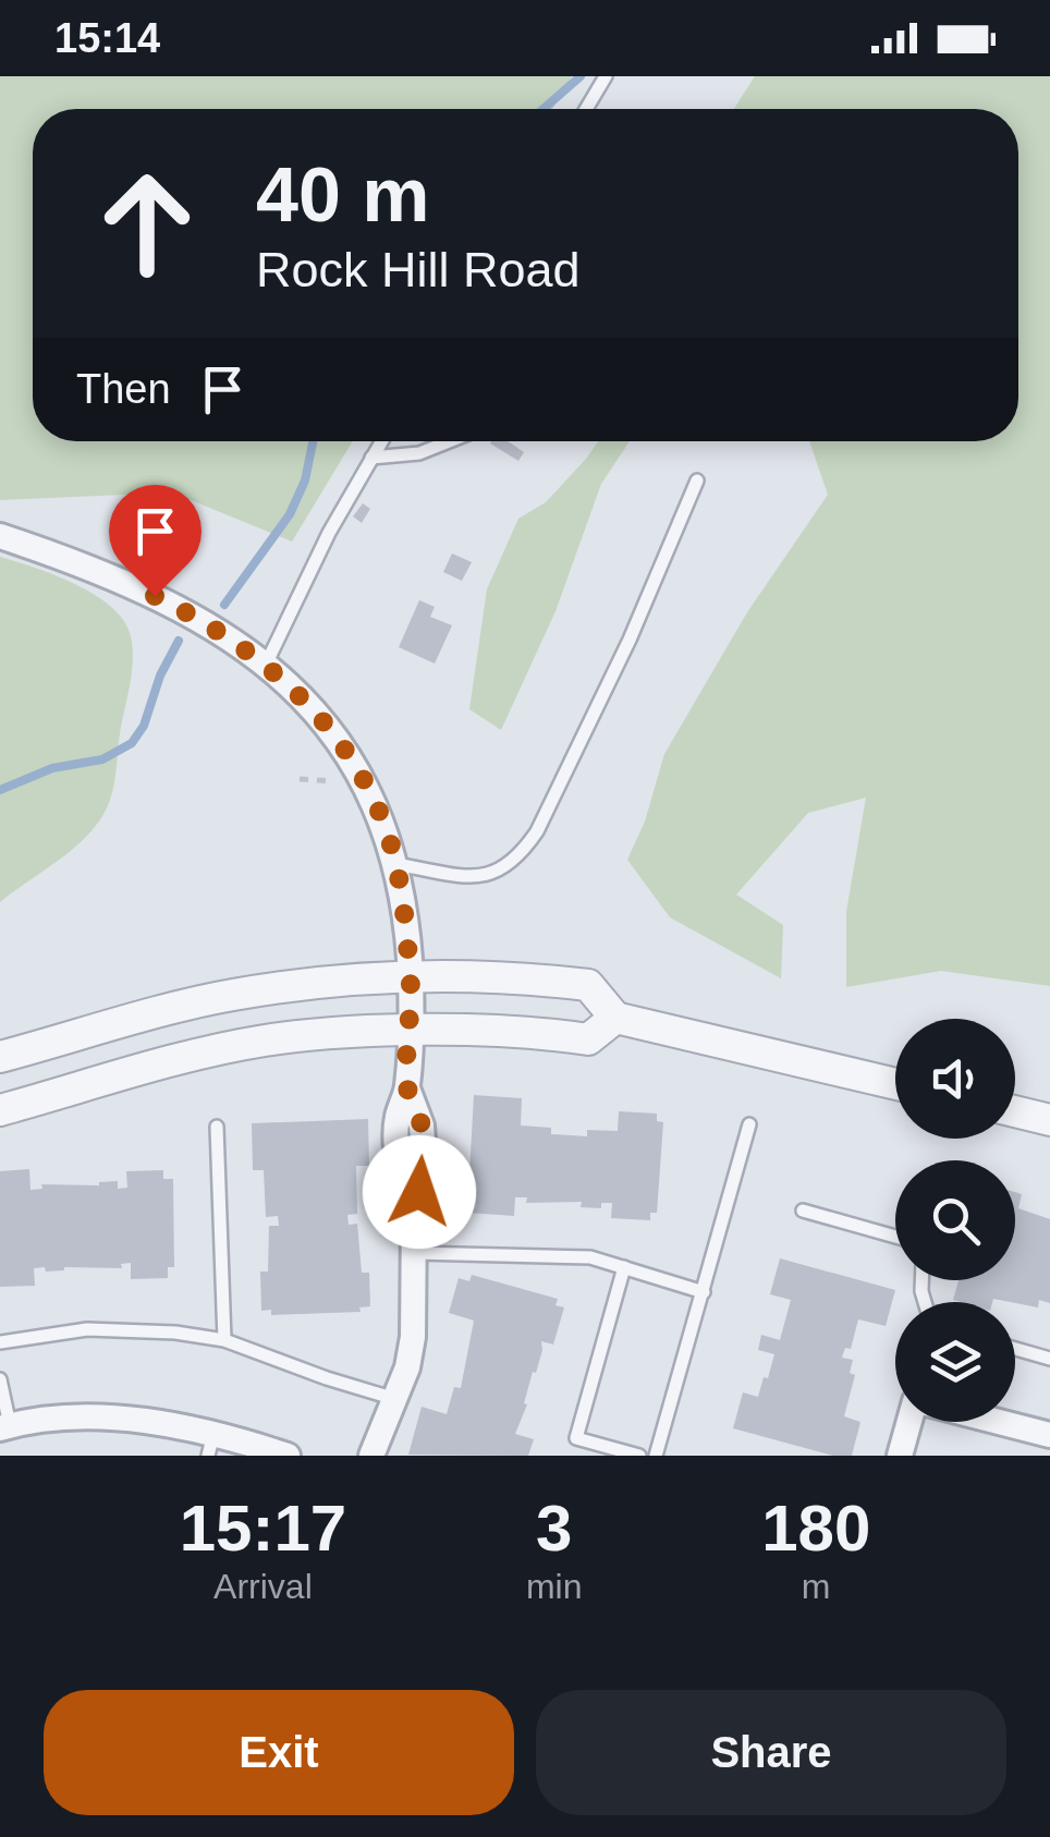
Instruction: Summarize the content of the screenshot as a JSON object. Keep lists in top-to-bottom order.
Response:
{
  "page": {
    "status": "15:14",
    "turn": ["40 m", "Rock Hill Road"],
    "then": "Then",
    "eta": [
      "15:17",
      "Arrival",
      "3",
      "min",
      "180",
      "m"
    ],
    "buttons": ["Exit", "Share"]
  }
}
